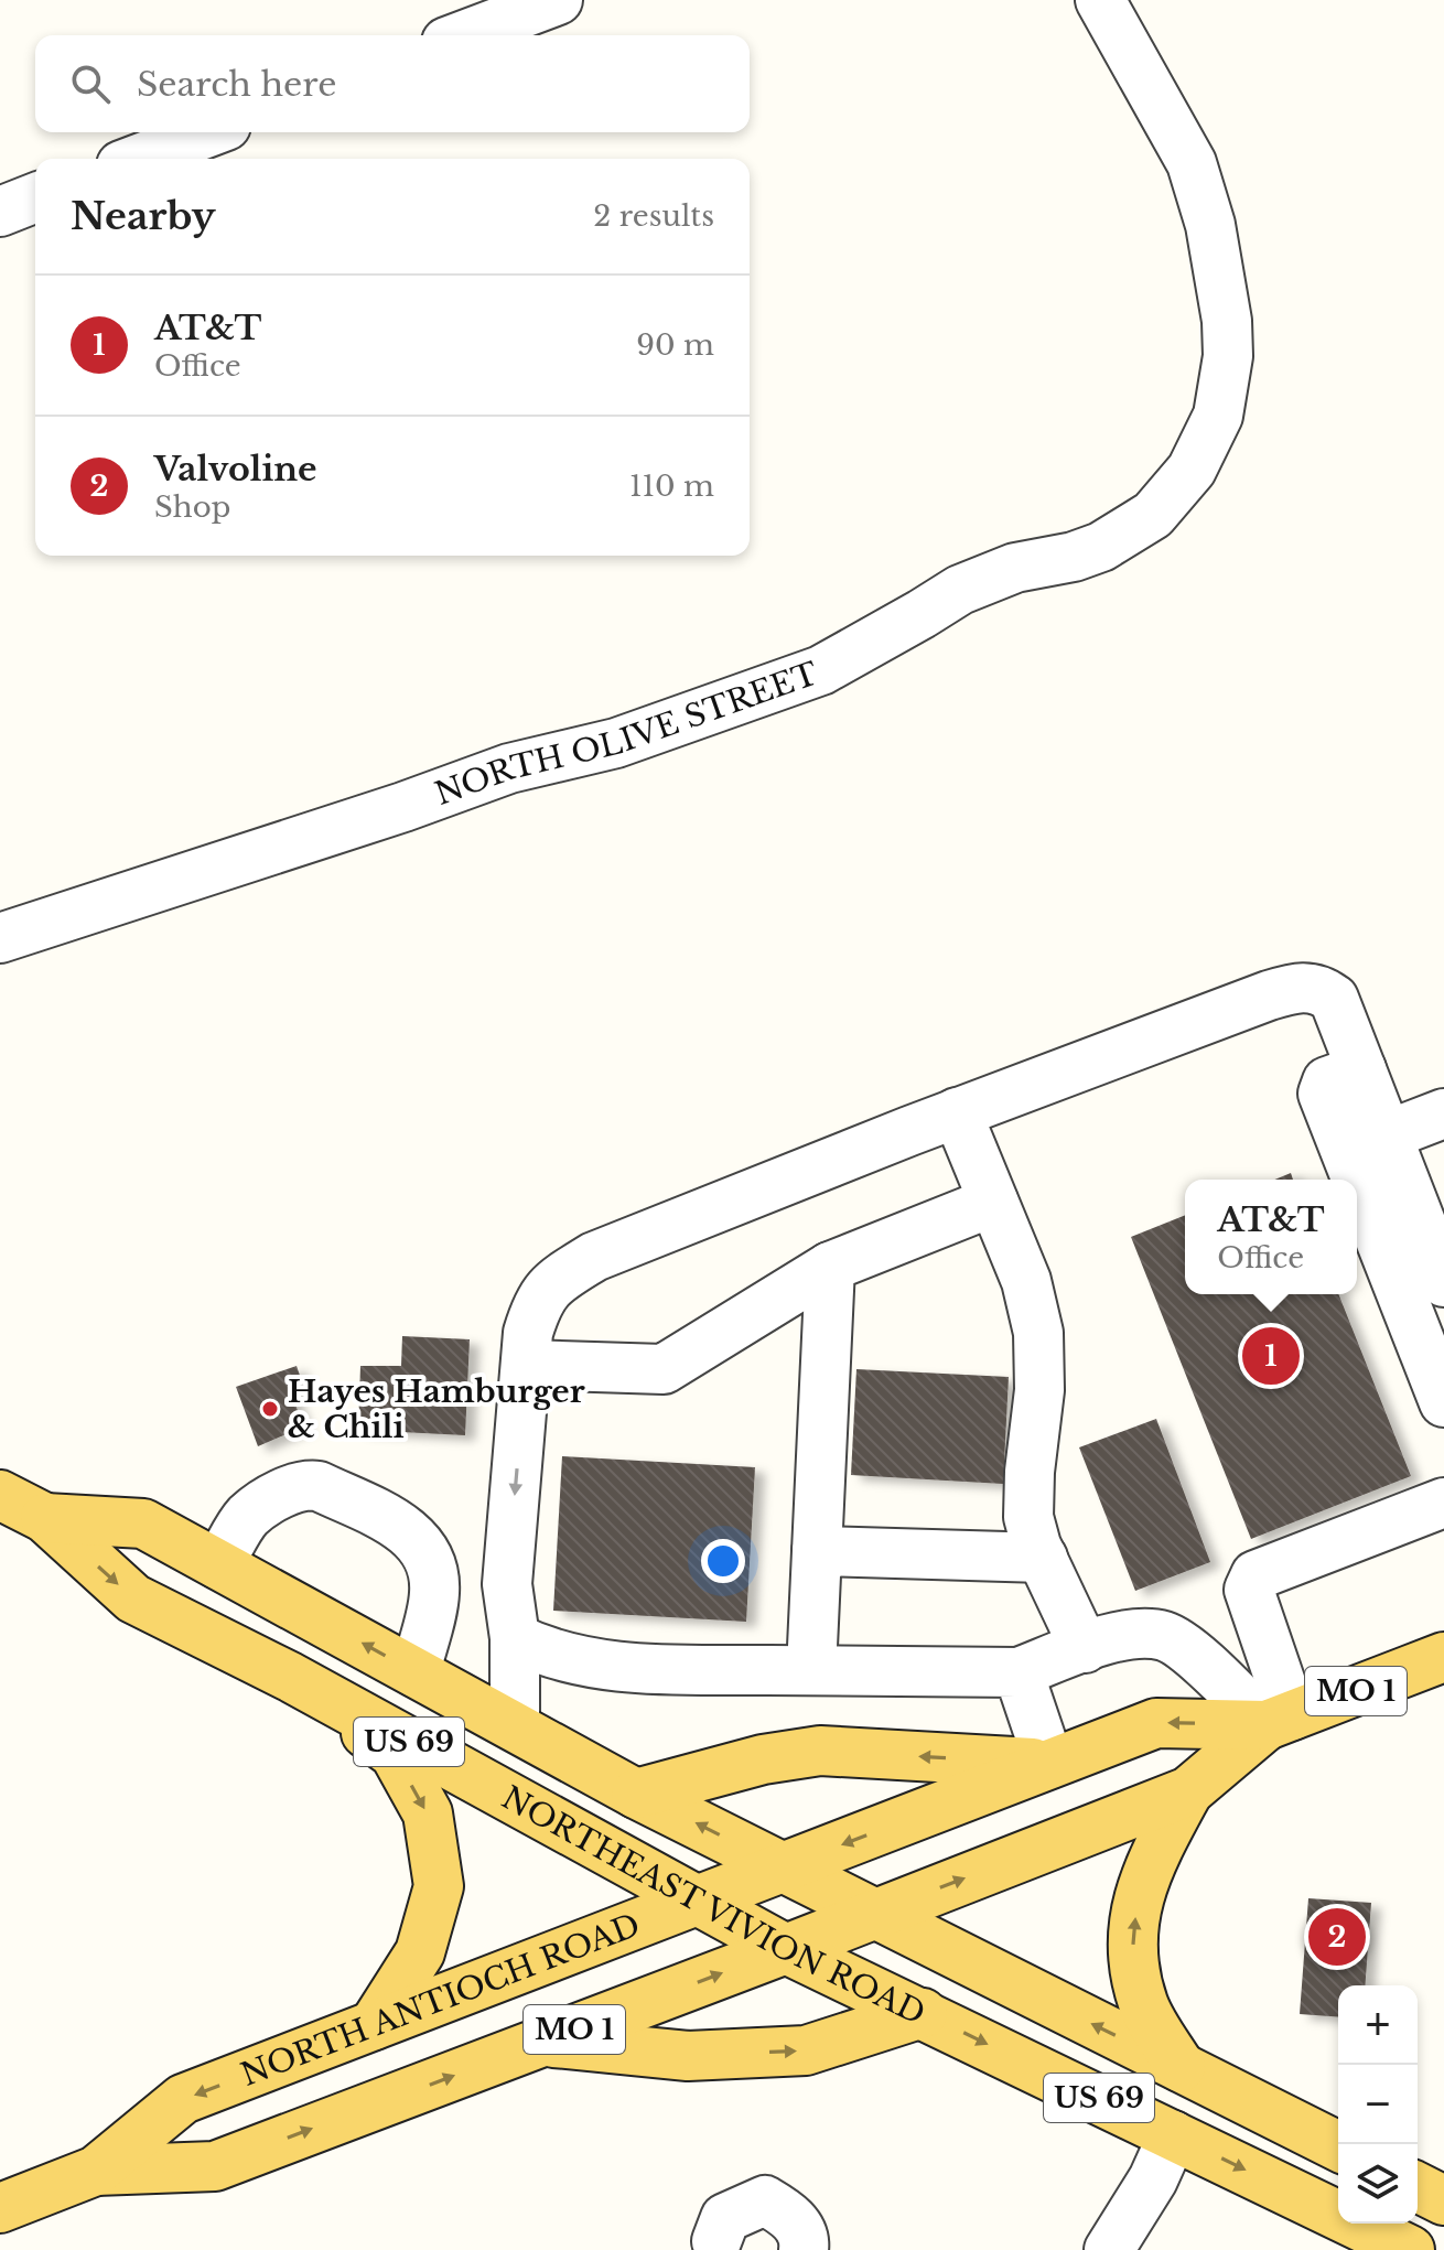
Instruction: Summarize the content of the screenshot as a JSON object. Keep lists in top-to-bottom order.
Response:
{
  "streets": {
    "main road": [
      "MO 1",
      "US 69",
      "NORTHEAST VIVION ROAD",
      "NORTH ANTIOCH ROAD"
    ],
    "street": ["NORTH OLIVE STREET"]
  },
  "crossings": [
    ["MO 1", "NORTHEAST VIVION ROAD"],
    ["MO 1", "NORTH ANTIOCH ROAD"],
    ["NORTHEAST VIVION ROAD", "NORTH ANTIOCH ROAD"]
  ],
  "places": ["Hayes Hamburger & Chili"],
  "page": {
    "search": "Search here",
    "heading": ["Nearby", "2 results"],
    "list": [
      {
        "mark": "1",
        "name": "AT&T",
        "note": "Office",
        "value": "90 m"
      },
      {
        "mark": "2",
        "name": "Valvoline",
        "note": "Shop",
        "value": "110 m"
      }
    ],
    "popup": ["AT&T", "Office"],
    "pins": ["1", "2"],
    "map_buttons": ["+", "−"]
  }
}
